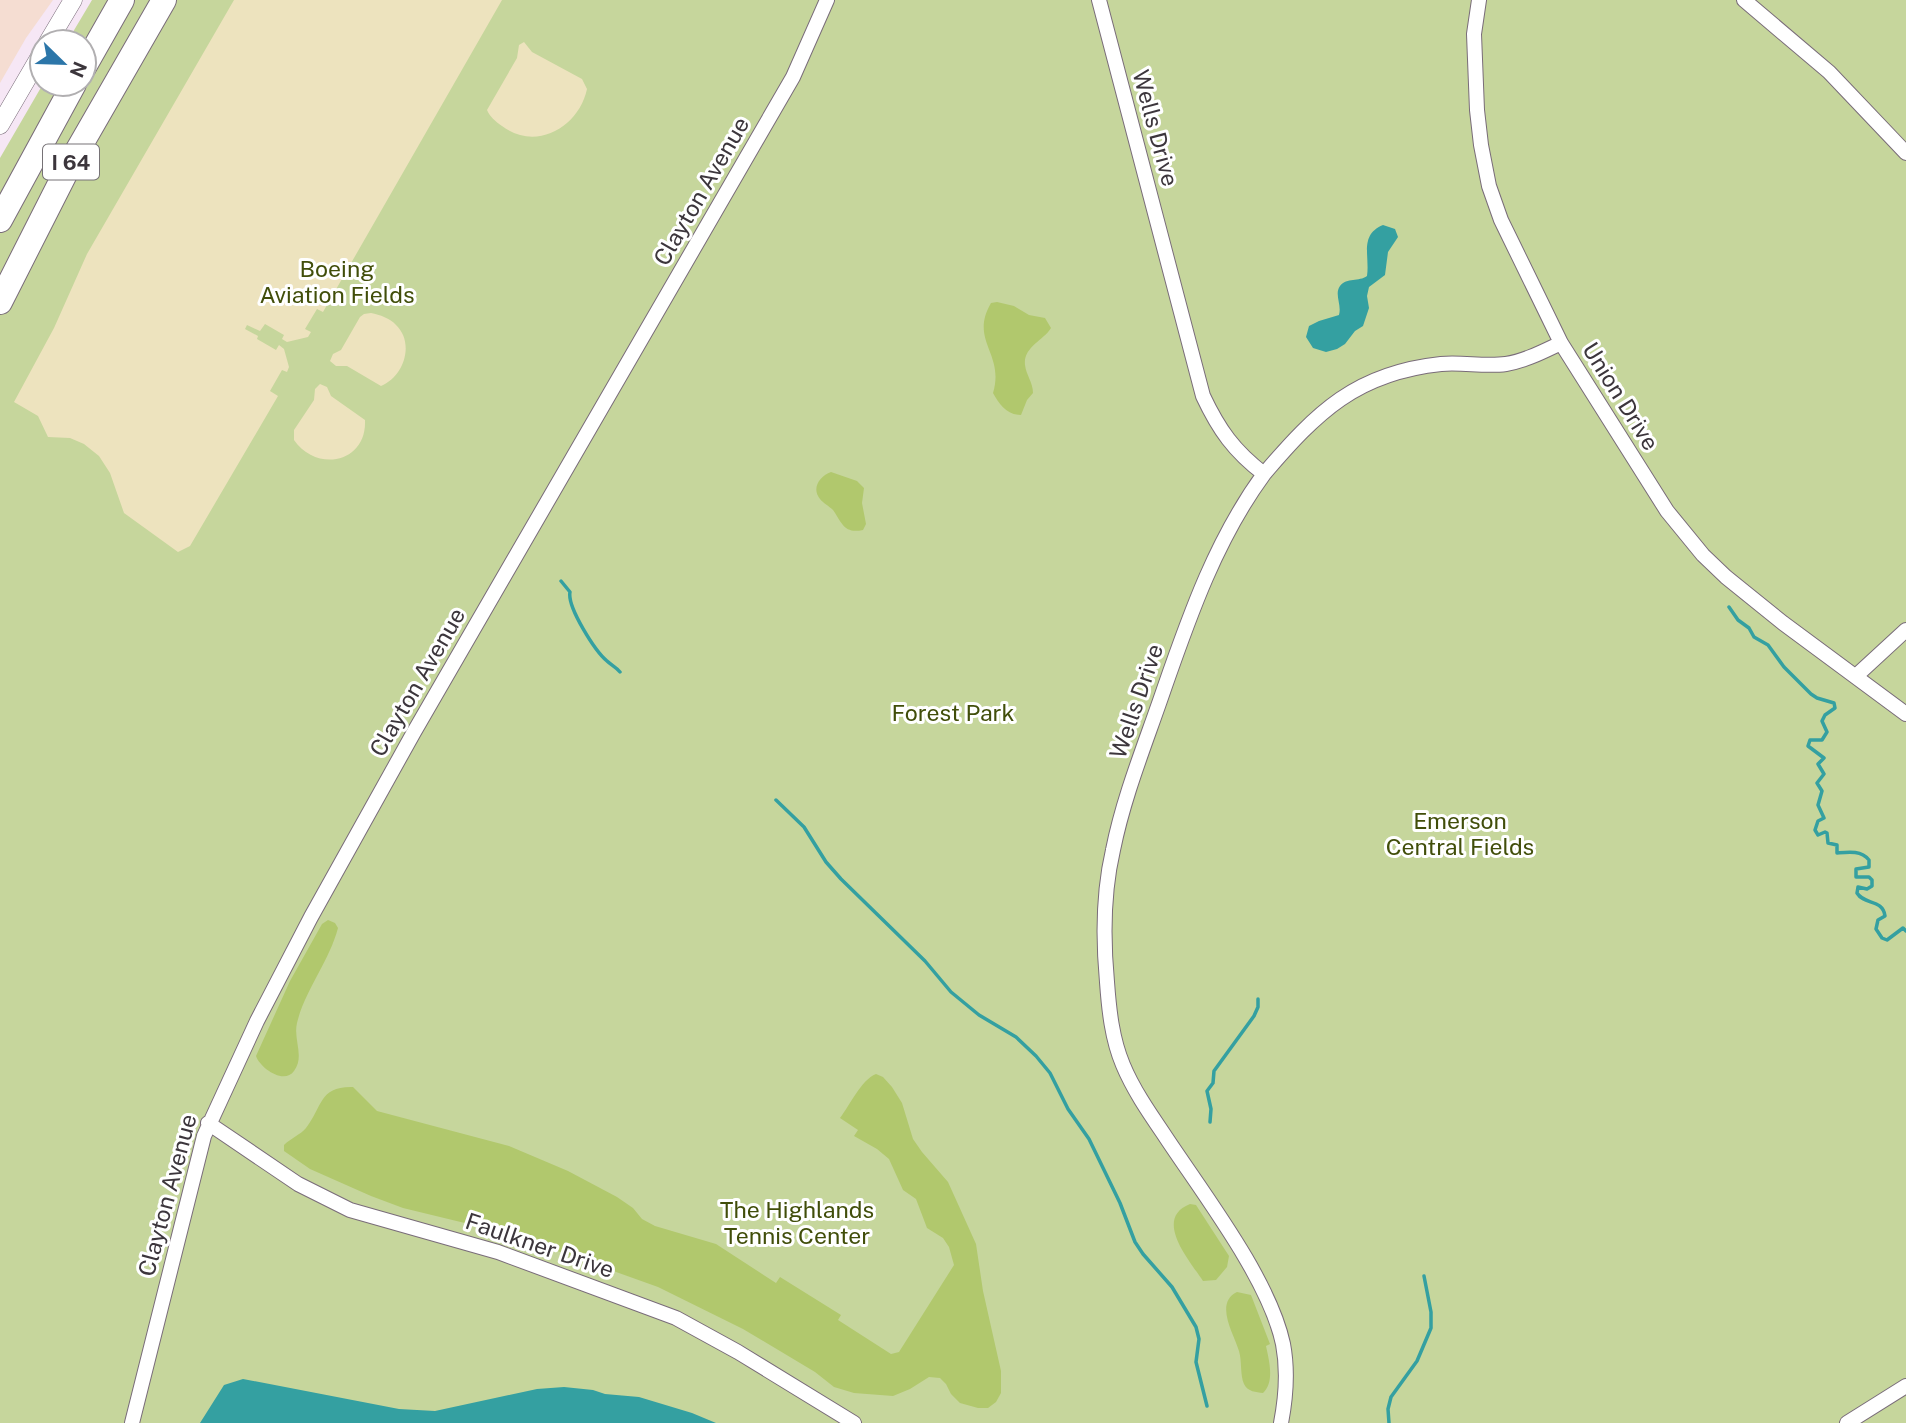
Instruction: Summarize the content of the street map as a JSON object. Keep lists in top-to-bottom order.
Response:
{
  "streets": {
    "highway": ["I 64"],
    "street": [
      "Wells Drive",
      "Clayton Avenue",
      "Union Drive",
      "Faulkner Drive"
    ]
  },
  "crossings": [
    ["Clayton Avenue", "Faulkner Drive"]
  ],
  "parks": [
    "Boeing Aviation Fields",
    "Forest Park",
    "Emerson Central Fields",
    "The Highlands Tennis Center"
  ],
  "north": "bottom right"
}
